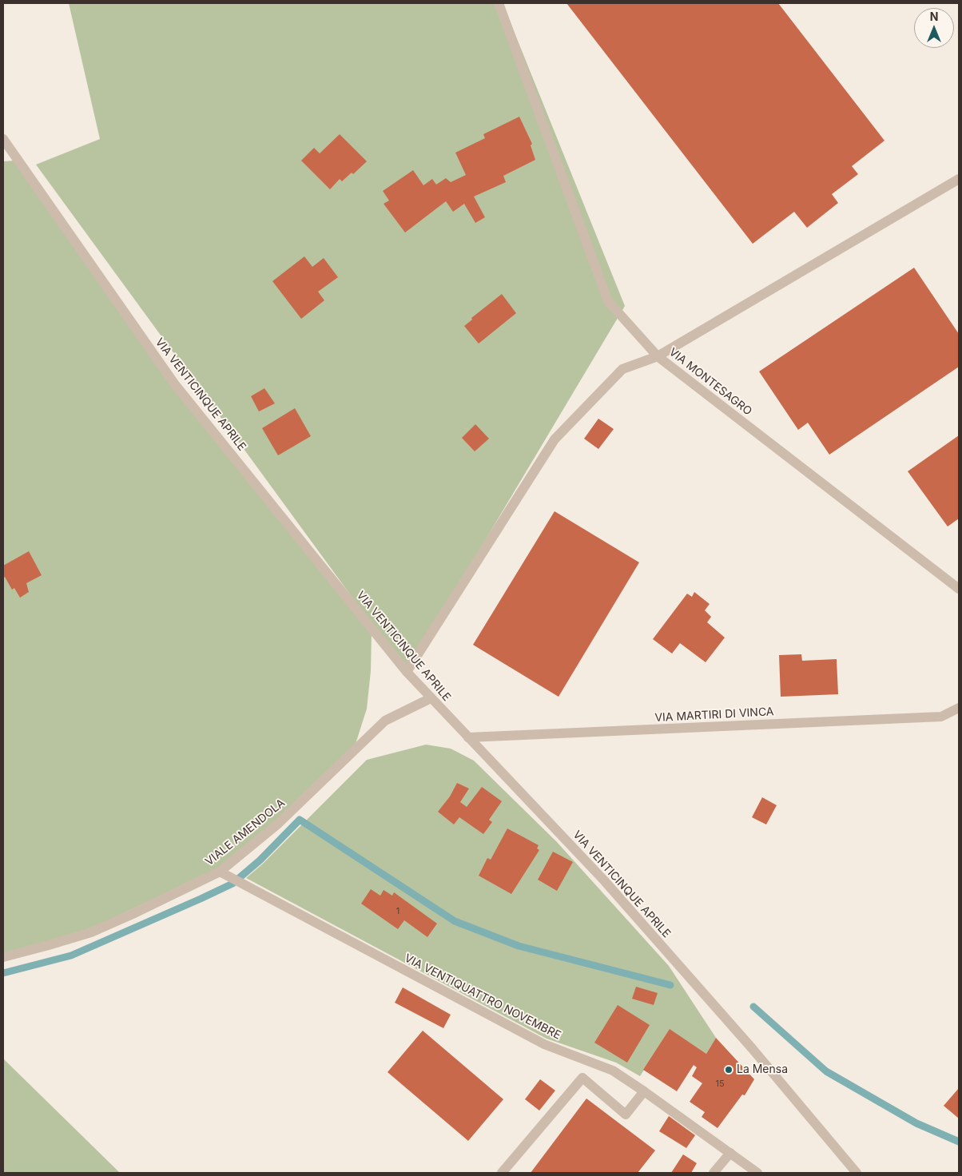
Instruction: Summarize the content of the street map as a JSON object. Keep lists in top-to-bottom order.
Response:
{
  "streets": {
    "street": [
      "VIA MONTESAGRO",
      "VIA VENTICINQUE APRILE",
      "VIA MARTIRI DI VINCA",
      "VIALE AMENDOLA",
      "VIA VENTIQUATTRO NOVEMBRE"
    ]
  },
  "crossings": [
    ["VIA MONTESAGRO", "VIA VENTICINQUE APRILE"],
    ["VIA VENTICINQUE APRILE", "VIA MARTIRI DI VINCA"],
    ["VIA VENTICINQUE APRILE", "VIALE AMENDOLA"],
    ["VIALE AMENDOLA", "VIA VENTIQUATTRO NOVEMBRE"]
  ],
  "places": ["La Mensa"],
  "house_numbers": ["1", "15"],
  "north": "top"
}
